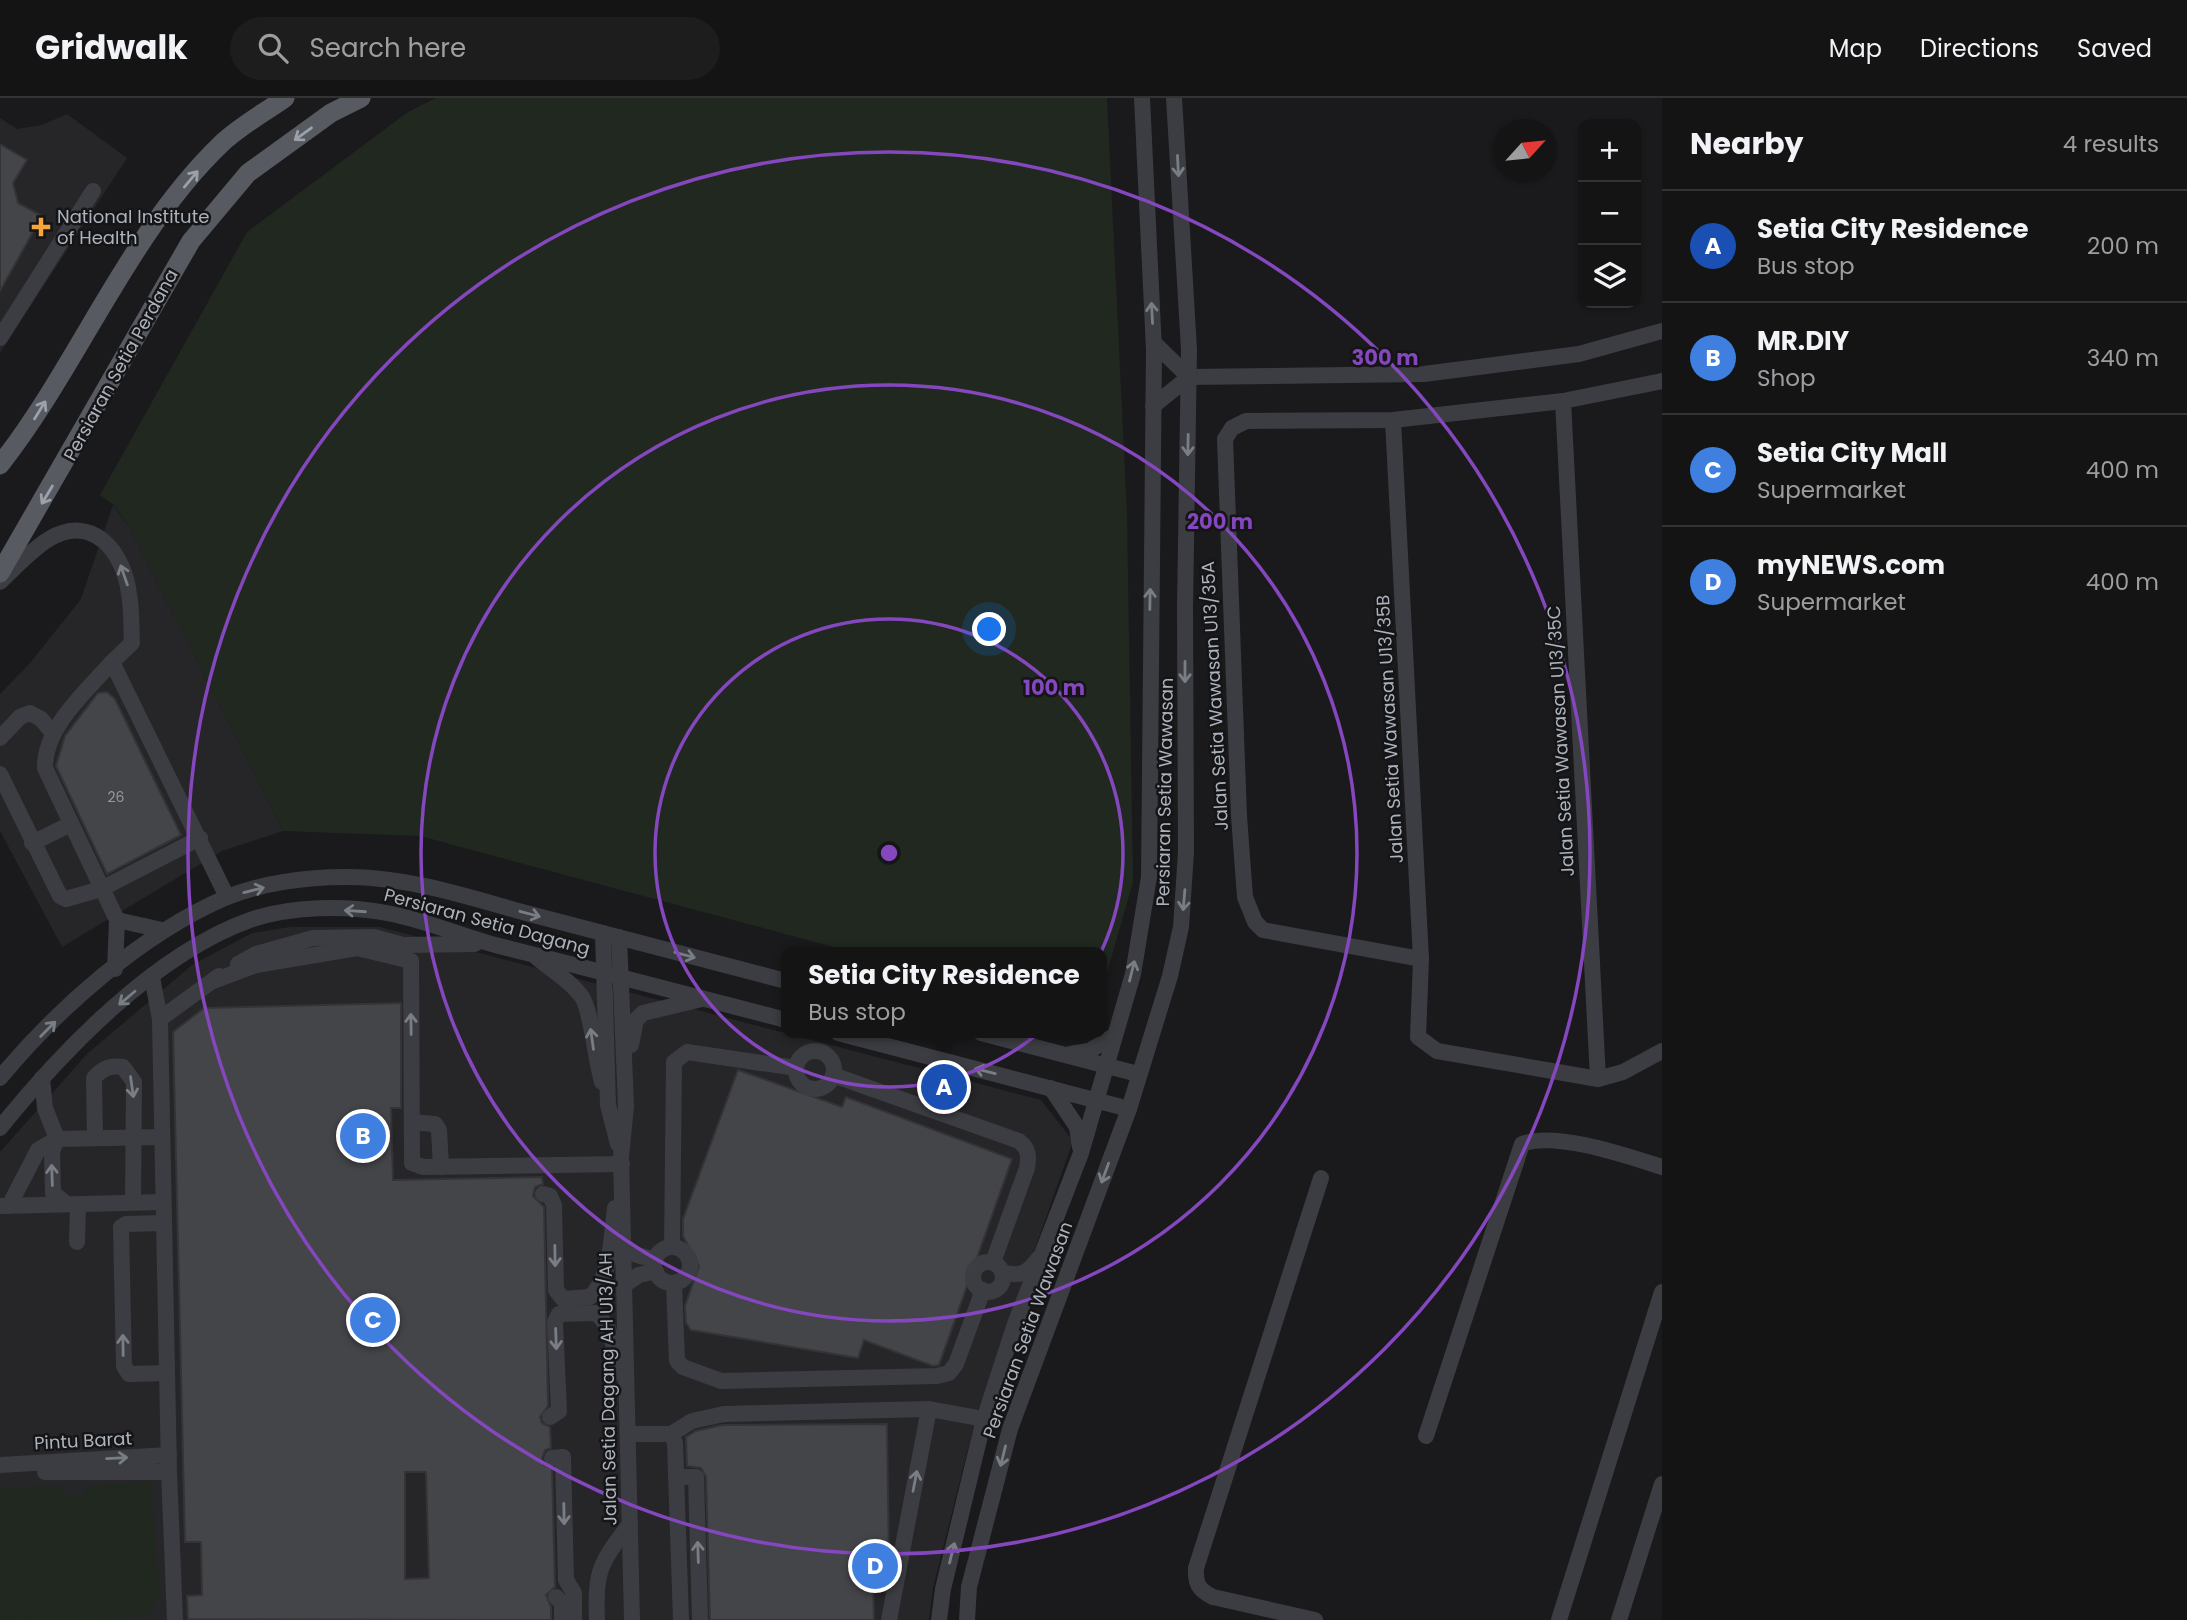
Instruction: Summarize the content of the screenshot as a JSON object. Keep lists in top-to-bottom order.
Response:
{
  "streets": {
    "main road": ["Persiaran Setia Perdana"],
    "street": [
      "Jalan Setia Wawasan U13/35A",
      "Jalan Setia Wawasan U13/35B",
      "Jalan Setia Wawasan U13/35C",
      "Persiaran Setia Wawasan",
      "Persiaran Setia Dagang",
      "Jalan Setia Dagang AH U13/AH",
      "Pintu Barat"
    ]
  },
  "crossings": [
    ["Jalan Setia Wawasan U13/35A", "Jalan Setia Wawasan U13/35B"],
    ["Jalan Setia Wawasan U13/35B", "Jalan Setia Wawasan U13/35C"],
    ["Persiaran Setia Dagang", "Jalan Setia Dagang AH U13/AH"]
  ],
  "places": {
    "health": ["National Institute of Health"]
  },
  "house_numbers": ["26"],
  "north": "top right",
  "page": {
    "header": "Gridwalk",
    "search": "Search here",
    "nav": ["Map", "Directions", "Saved"],
    "heading": ["Nearby", "4 results"],
    "map_buttons": ["+", "−"],
    "list": [
      {
        "mark": "A",
        "name": "Setia City Residence",
        "note": "Bus stop",
        "value": "200 m"
      },
      {
        "mark": "B",
        "name": "MR.DIY",
        "note": "Shop",
        "value": "340 m"
      },
      {
        "mark": "C",
        "name": "Setia City Mall",
        "note": "Supermarket",
        "value": "400 m"
      },
      {
        "mark": "D",
        "name": "myNEWS.com",
        "note": "Supermarket",
        "value": "400 m"
      }
    ],
    "popup": ["Setia City Residence", "Bus stop"],
    "pins": [
      "A",
      "B",
      "C",
      "D"
    ]
  },
  "rings": ["300 m", "200 m", "100 m"]
}
